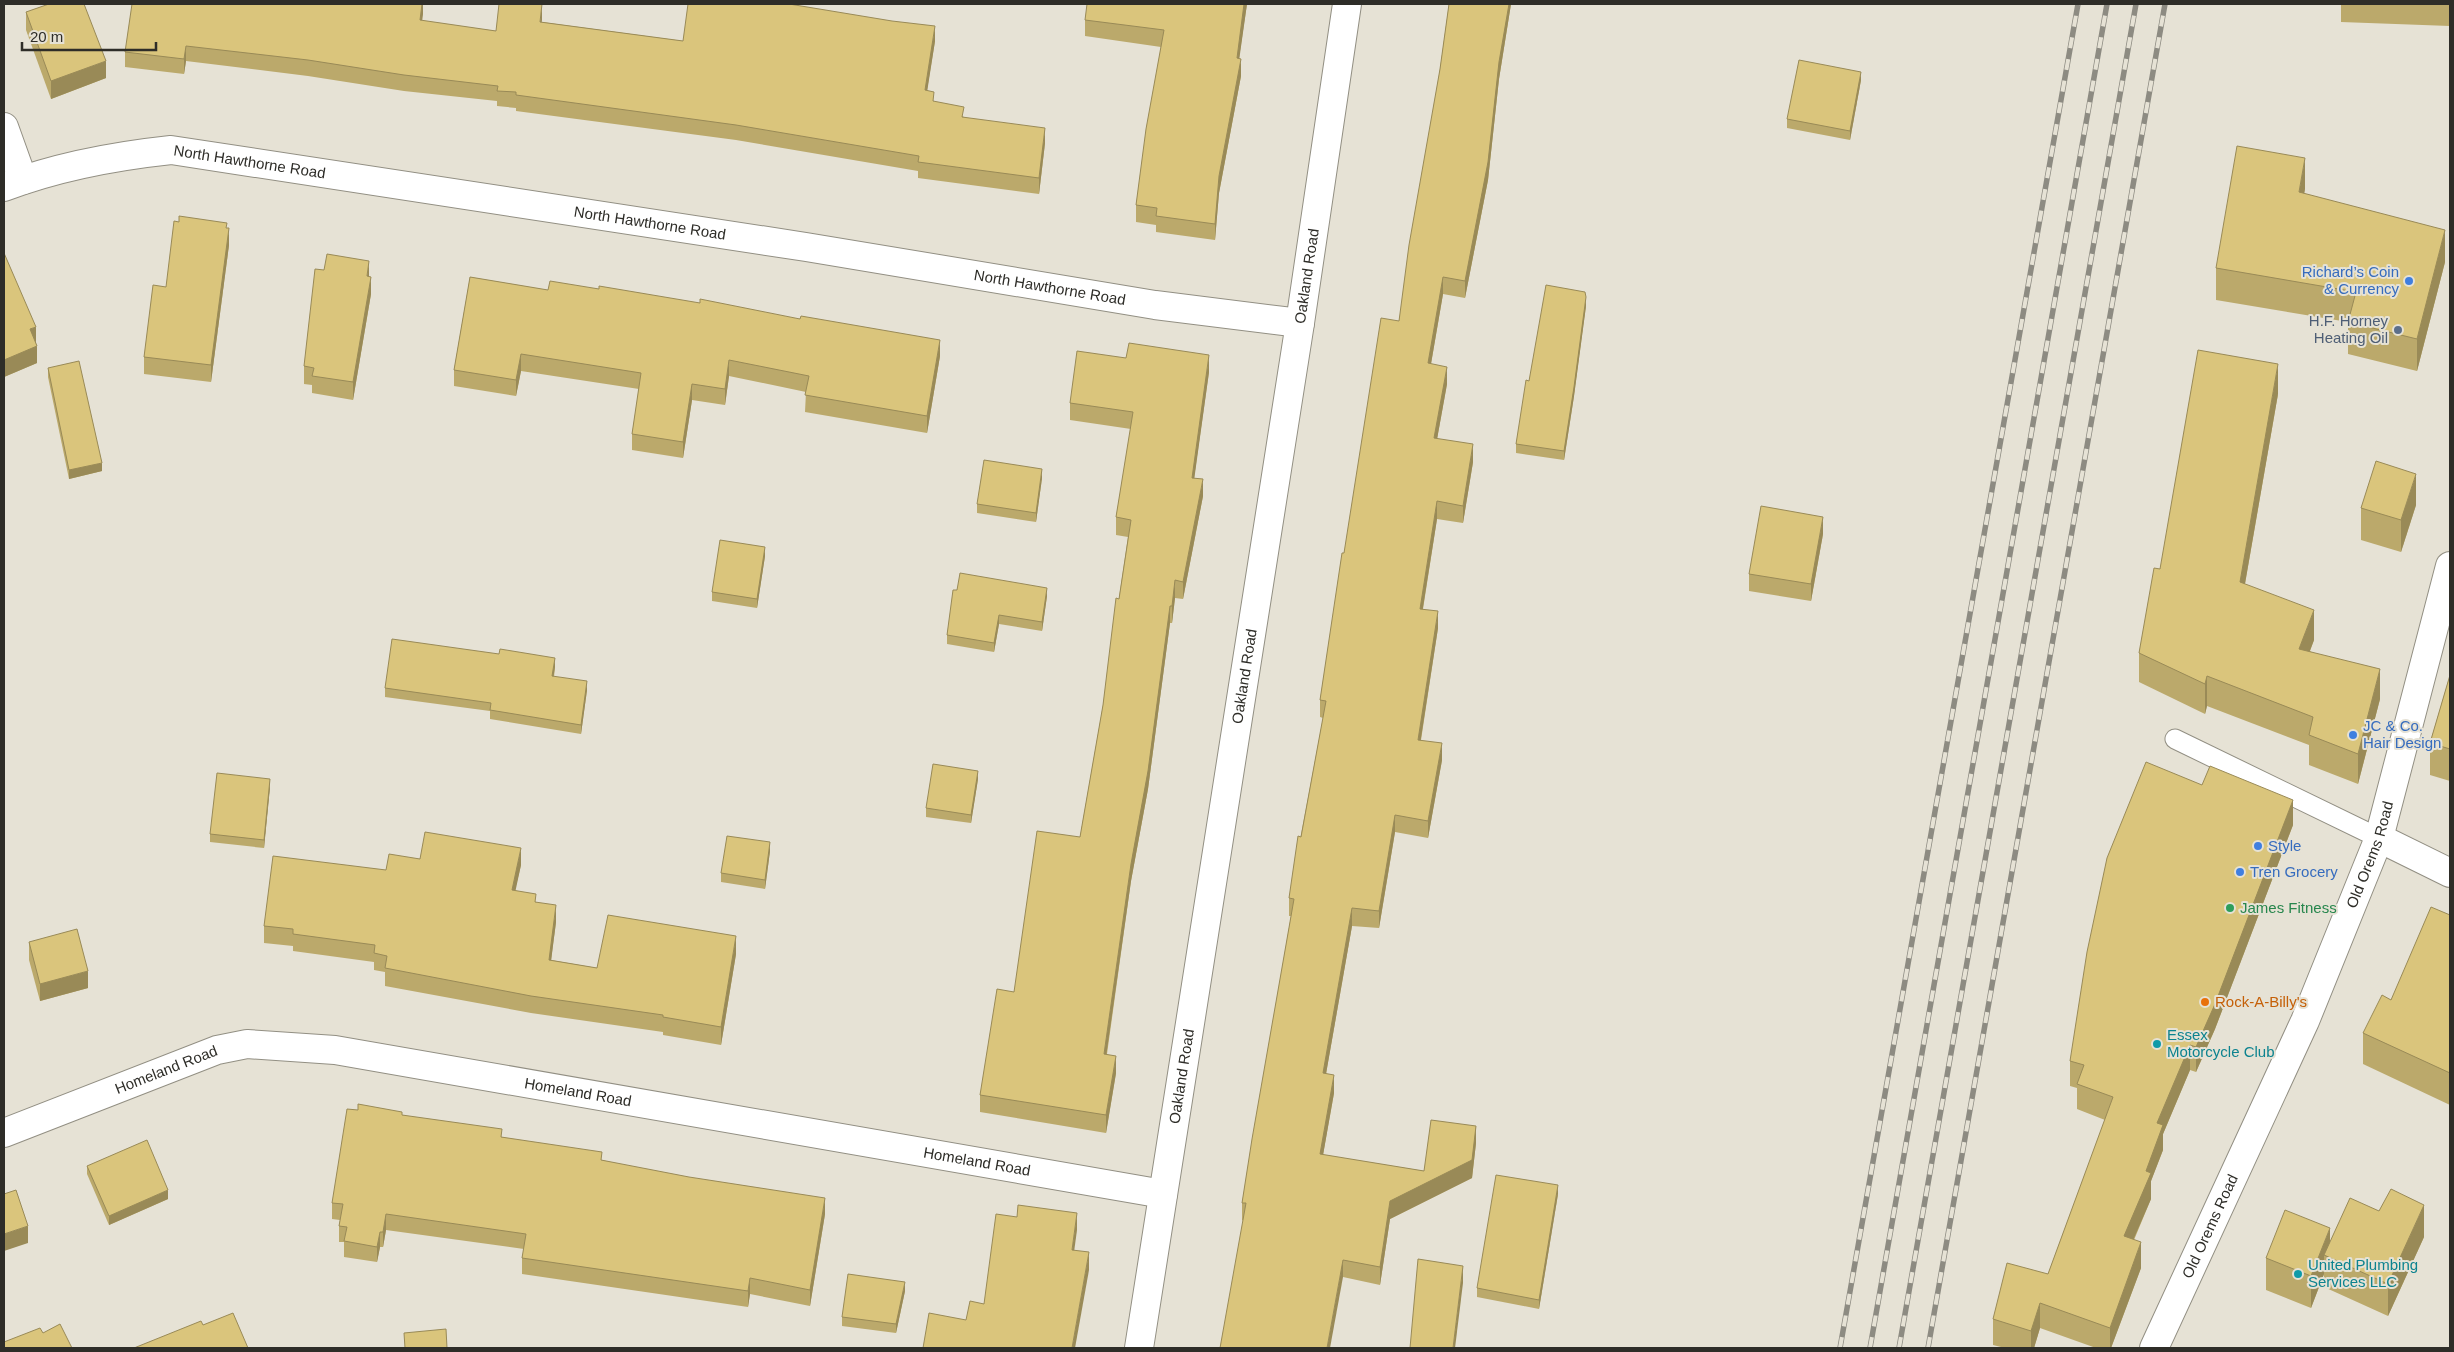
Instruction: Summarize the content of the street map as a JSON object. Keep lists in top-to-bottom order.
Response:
{
  "streets": {
    "street": [
      "North Hawthorne Road",
      "Oakland Road",
      "Old Orems Road",
      "Homeland Road"
    ]
  },
  "crossings": [
    ["North Hawthorne Road", "Oakland Road"],
    ["Oakland Road", "Homeland Road"]
  ],
  "places": [
    "Richard’s Coin & Currency",
    "H.F. Horney Heating Oil",
    "JC & Co. Hair Design",
    "Style",
    "Tren Grocery",
    "James Fitness",
    "Rock-A-Billy's",
    "Essex Motorcycle Club",
    "United Plumbing Services LLC"
  ],
  "scale_bar": "20 m"
}
